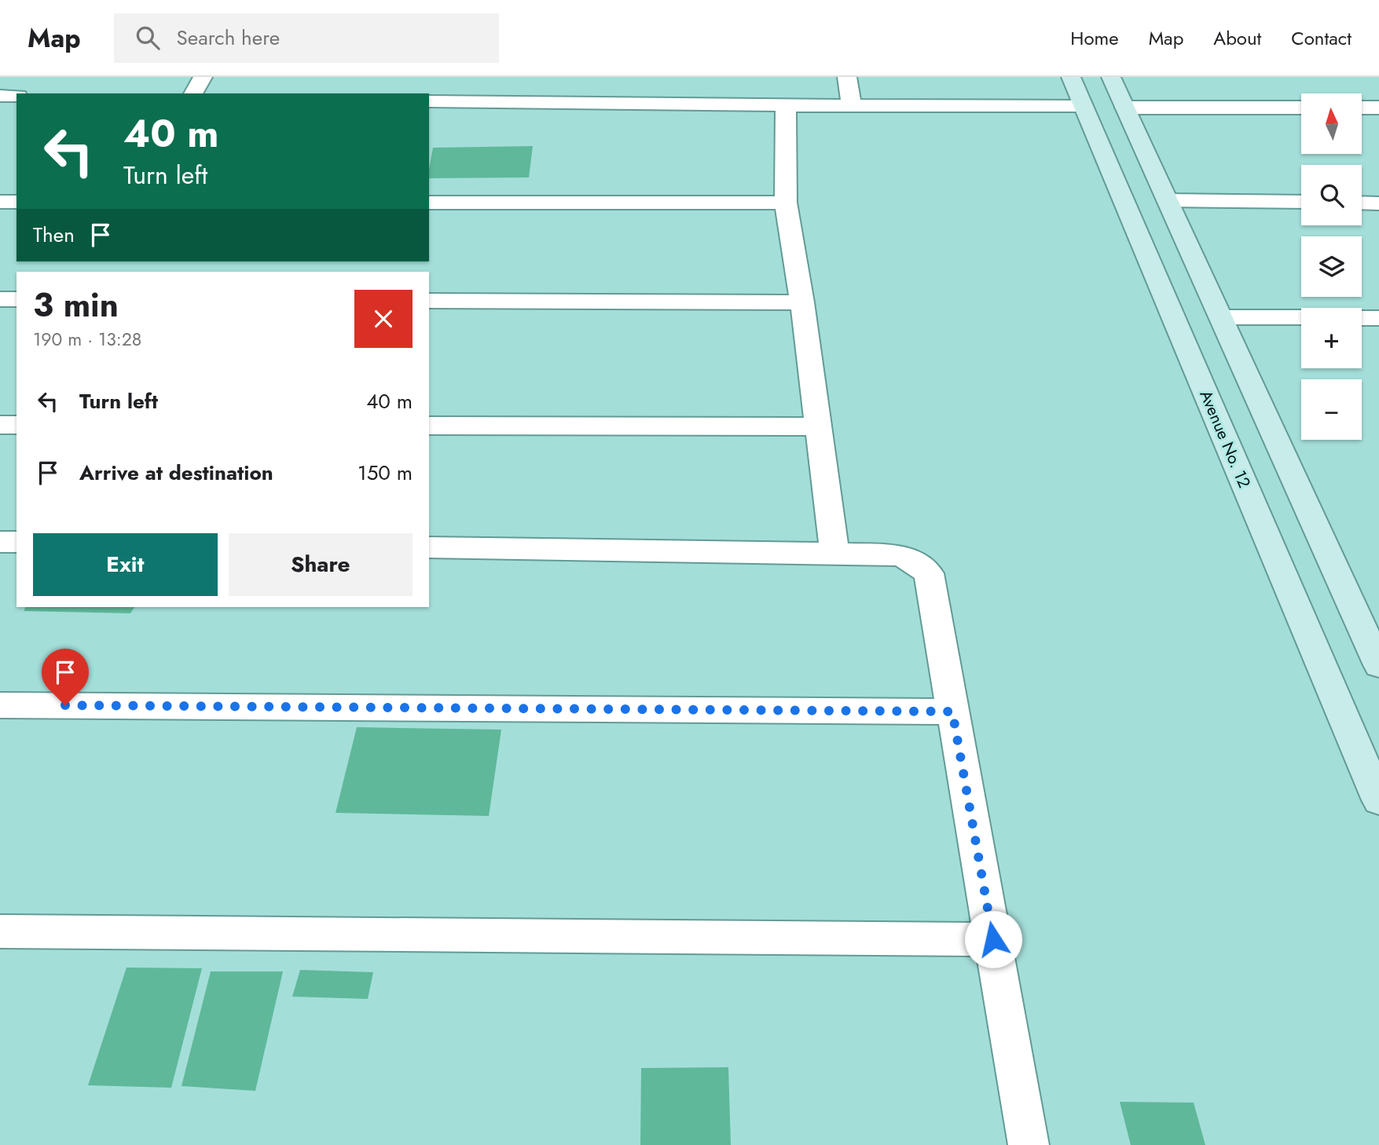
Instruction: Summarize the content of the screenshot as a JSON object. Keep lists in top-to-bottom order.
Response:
{
  "streets": {
    "street": ["Avenue No. 12"]
  },
  "north": "top",
  "page": {
    "header": "Map",
    "search": "Search here",
    "nav": [
      "Home",
      "Map",
      "About",
      "Contact"
    ],
    "map_buttons": ["+", "−"],
    "turn": ["40 m", "Turn left"],
    "then": "Then",
    "heading": ["3 min", "190 m · 13:28"],
    "list": [
      {
        "name": "Turn left",
        "value": "40 m"
      },
      {
        "name": "Arrive at destination",
        "value": "150 m"
      }
    ],
    "buttons": ["Exit", "Share"]
  }
}
